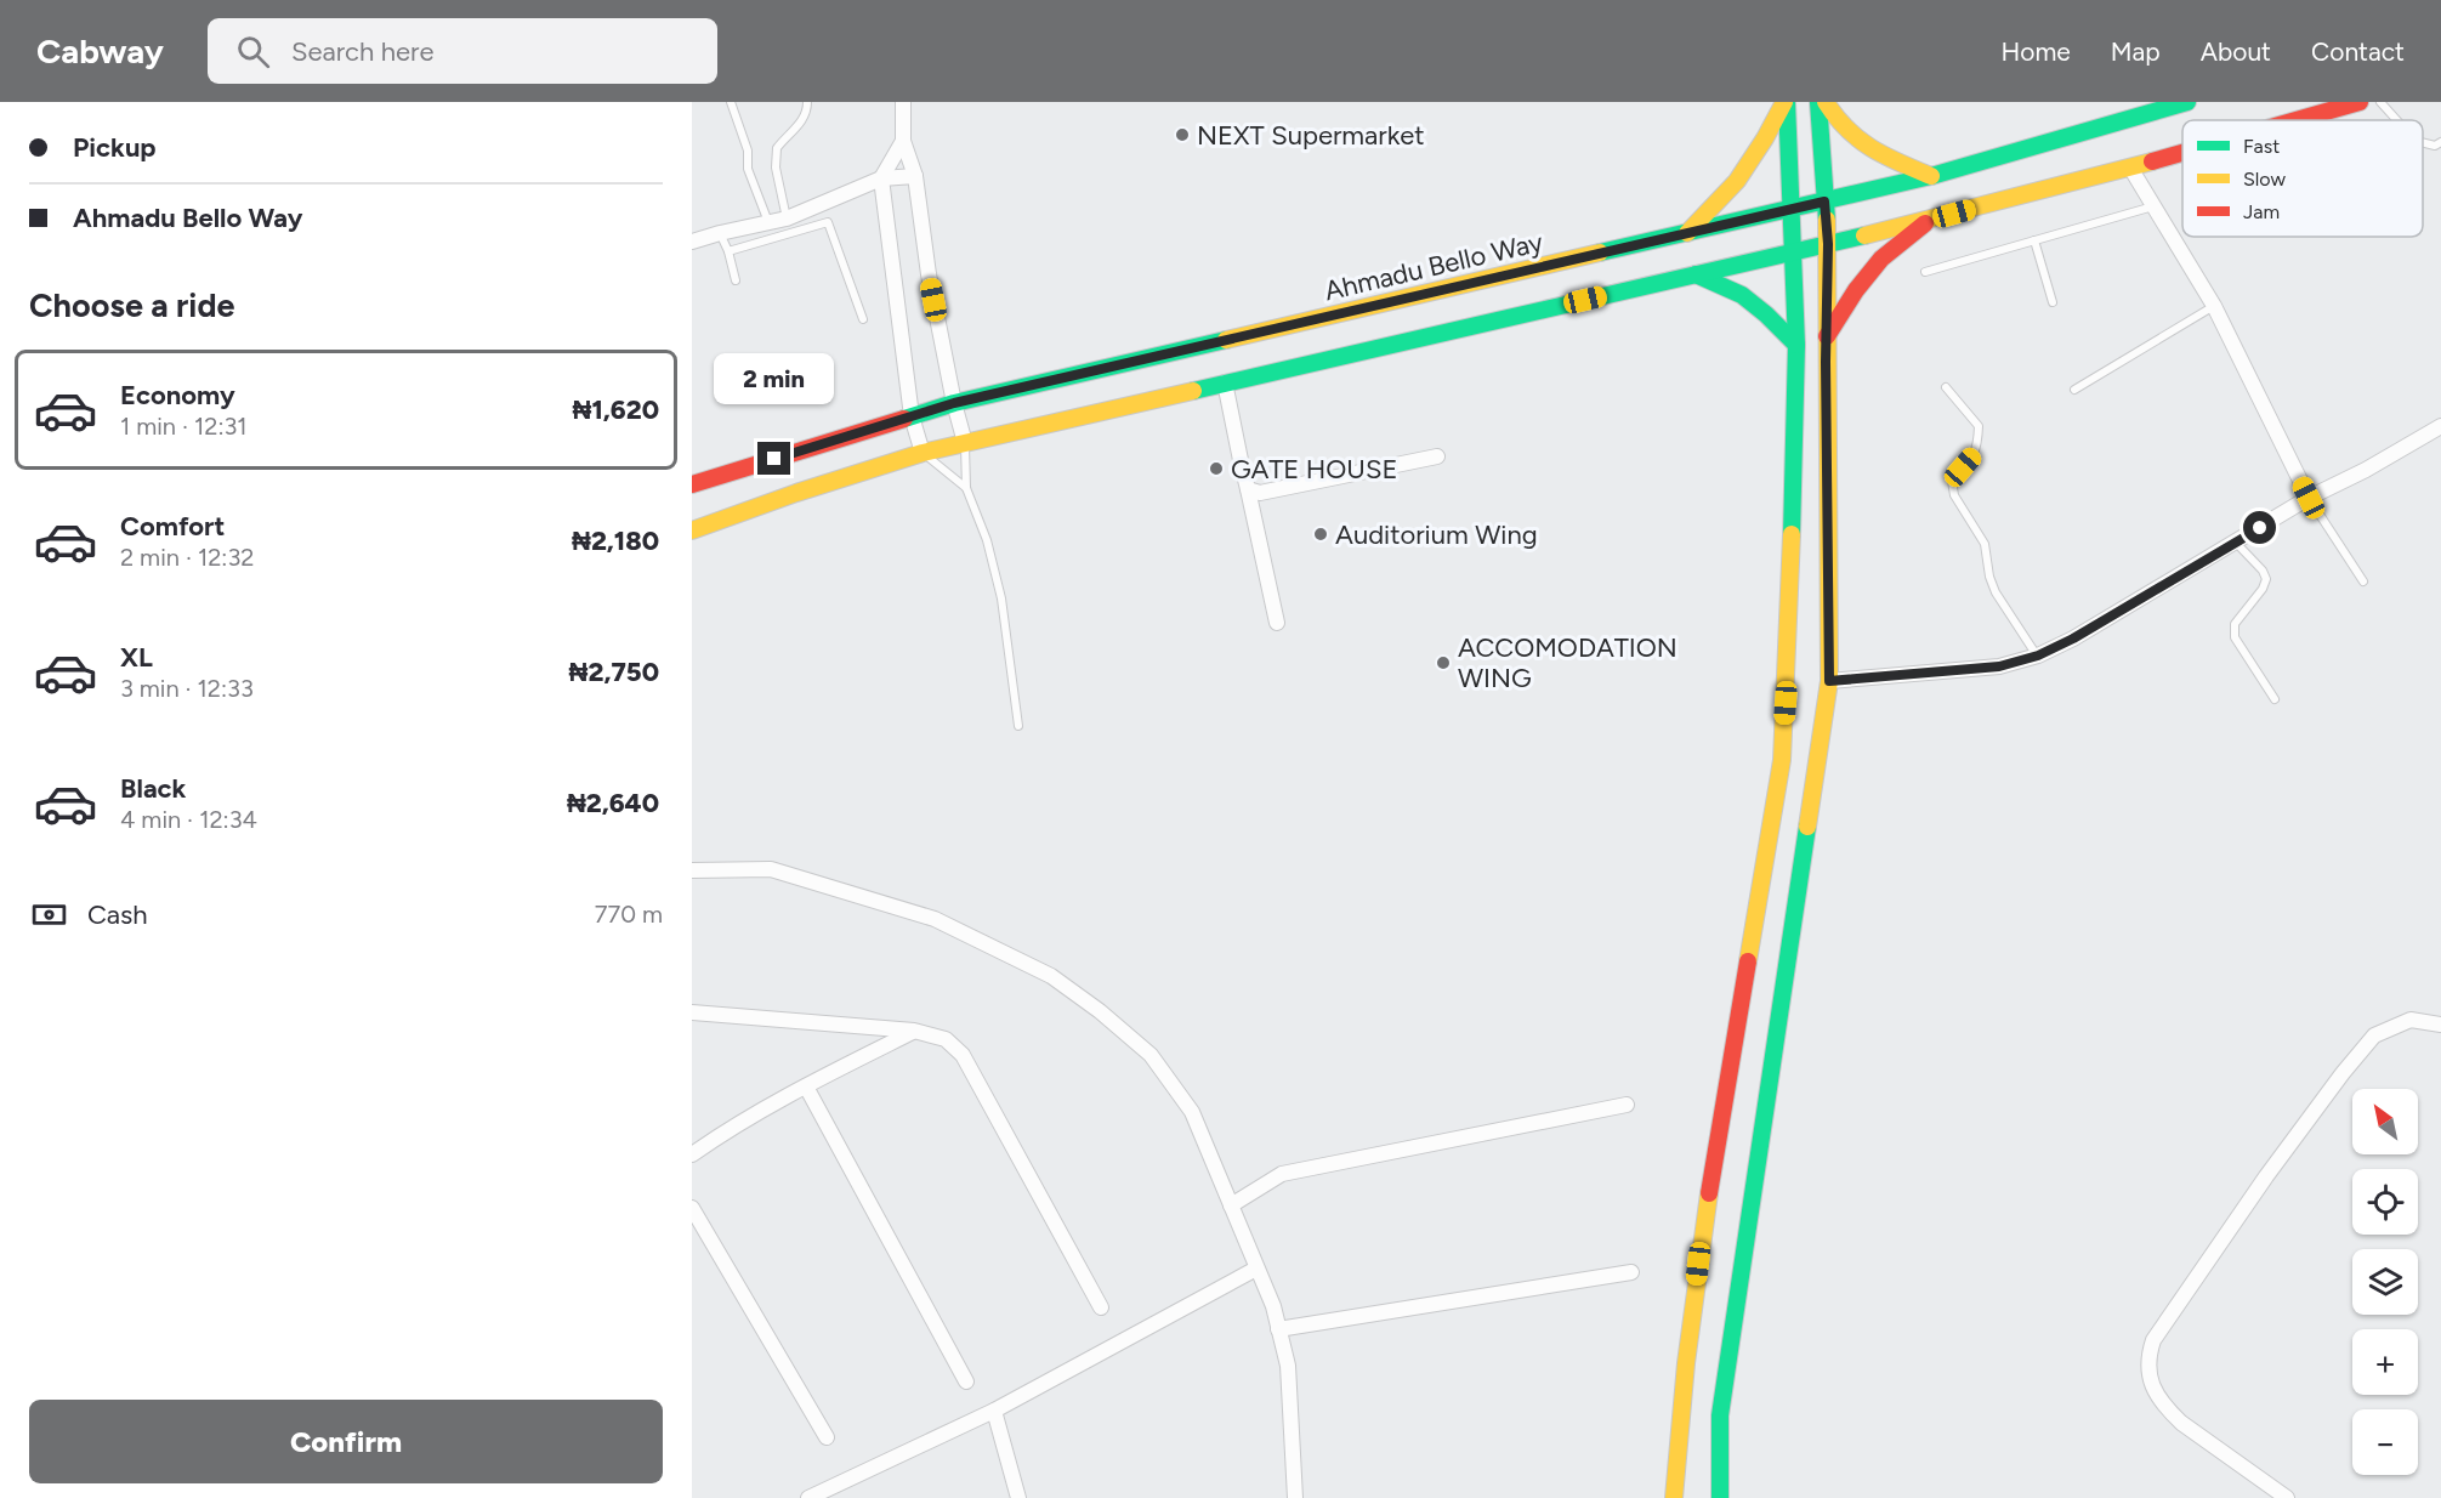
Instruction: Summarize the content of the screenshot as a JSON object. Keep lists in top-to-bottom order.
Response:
{
  "streets": {
    "main road": ["Ahmadu Bello Way"]
  },
  "places": [
    "NEXT Supermarket",
    "GATE HOUSE",
    "Auditorium Wing",
    "ACCOMODATION WING"
  ],
  "legend": ["Fast", "Slow", "Jam"],
  "north": "top left",
  "page": {
    "header": "Cabway",
    "search": "Search here",
    "nav": [
      "Home",
      "Map",
      "About",
      "Contact"
    ],
    "banner": ["Pickup", "Ahmadu Bello Way"],
    "heading": "Choose a ride",
    "list": [
      {
        "name": "Economy",
        "note": "1 min · 12:31",
        "value": "₦1,620"
      },
      {
        "name": "Comfort",
        "note": "2 min · 12:32",
        "value": "₦2,180"
      },
      {
        "name": "XL",
        "note": "3 min · 12:33",
        "value": "₦2,750"
      },
      {
        "name": "Black",
        "note": "4 min · 12:34",
        "value": "₦2,640"
      }
    ],
    "bubble": "2 min",
    "pay": ["Cash", "770 m"],
    "map_buttons": ["+", "−"],
    "buttons": "Confirm"
  }
}
